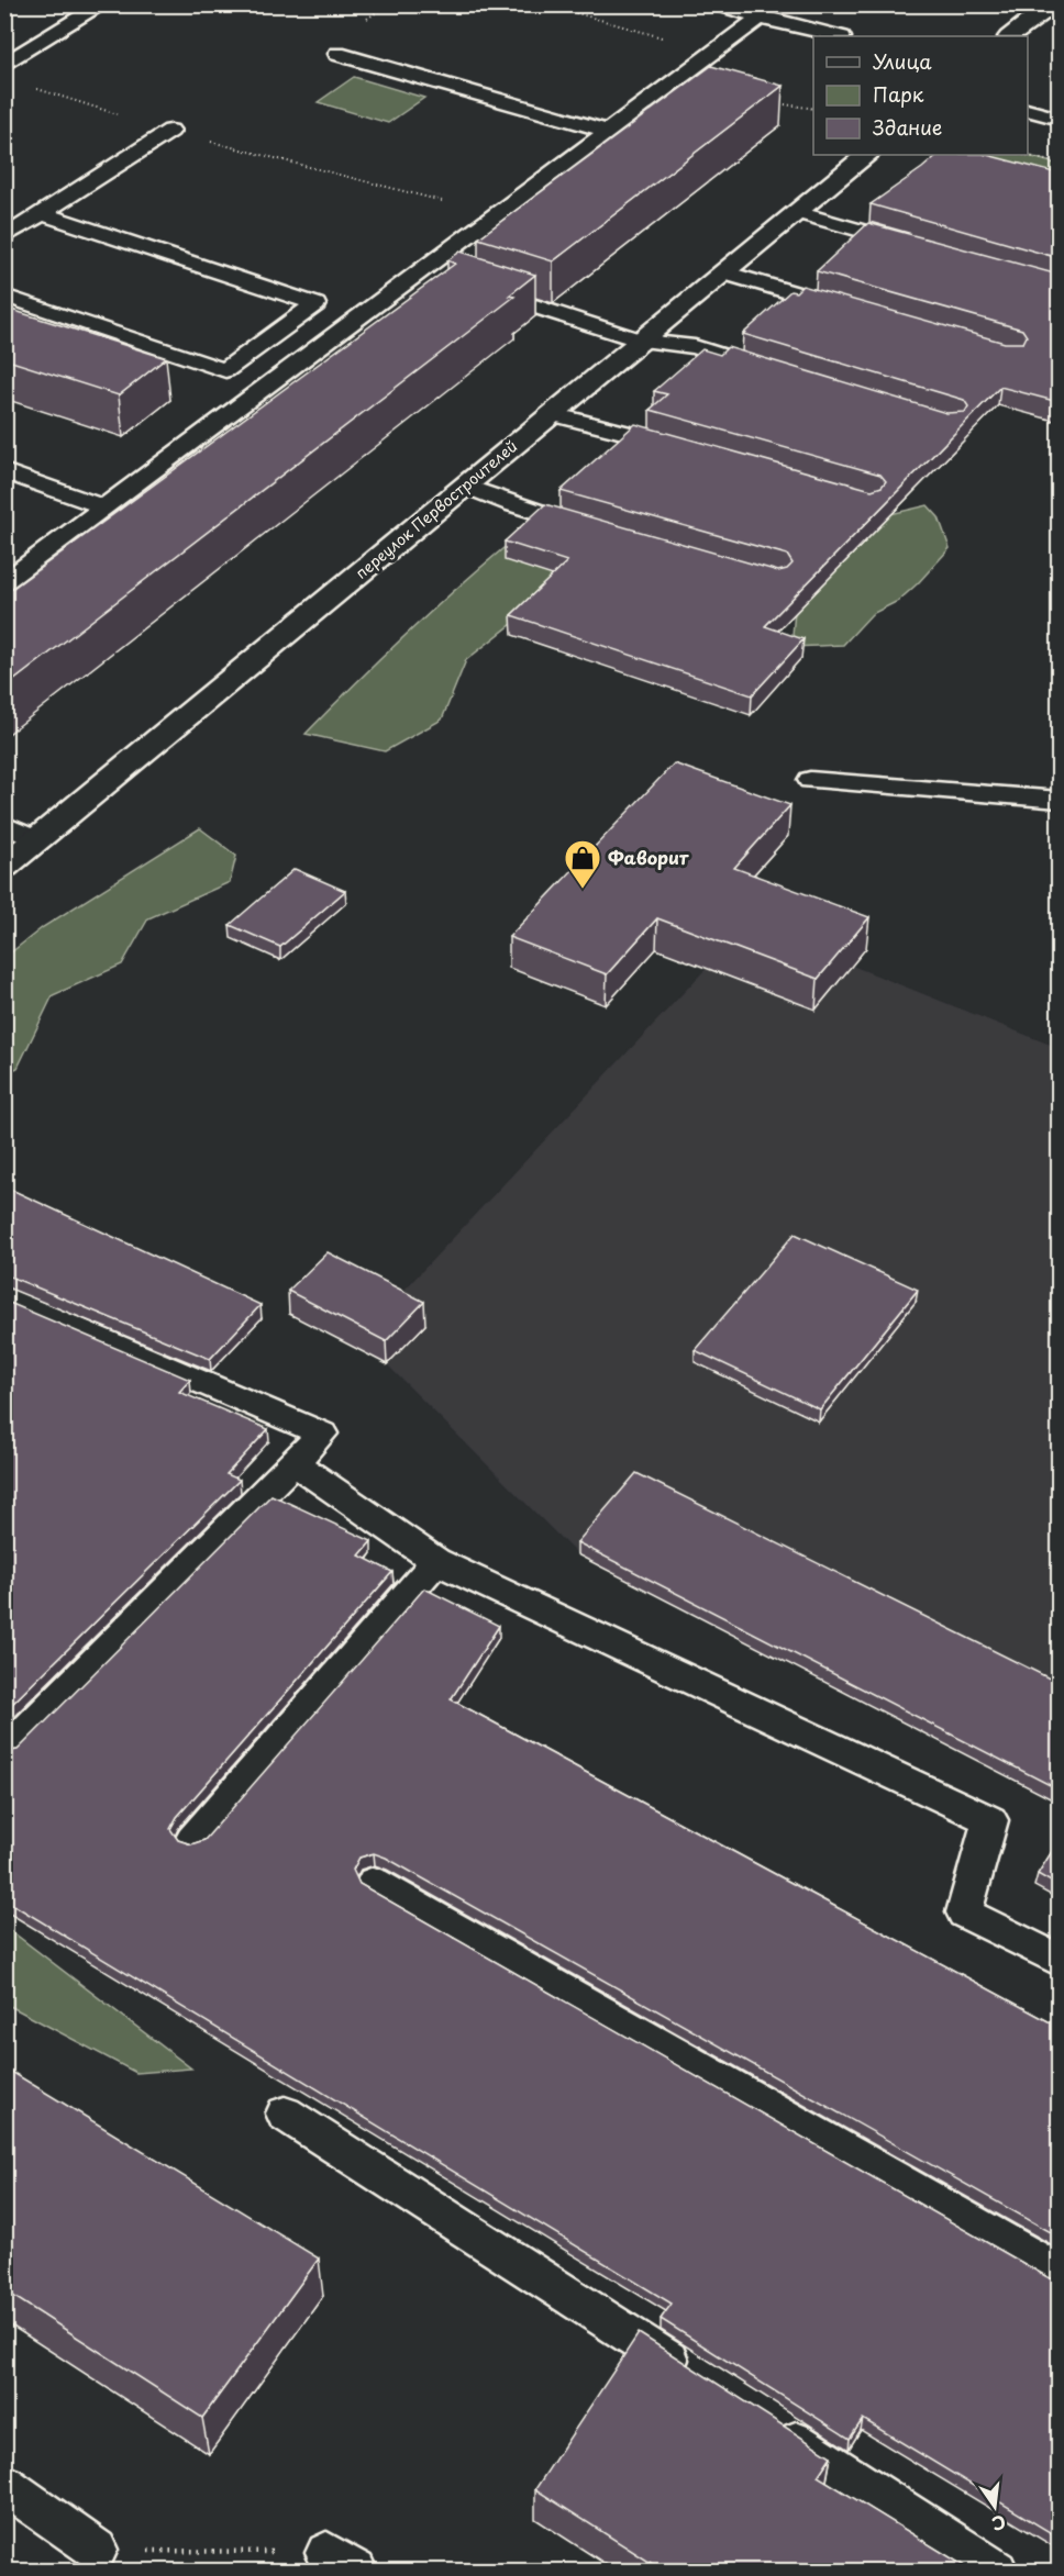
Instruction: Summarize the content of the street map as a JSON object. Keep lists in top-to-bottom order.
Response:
{
  "streets": {
    "street": ["переулок Первостроителей"]
  },
  "places": {
    "shop": ["Фаворит"]
  },
  "legend": ["Улица", "Парк", "Здание"],
  "north": "bottom"
}
